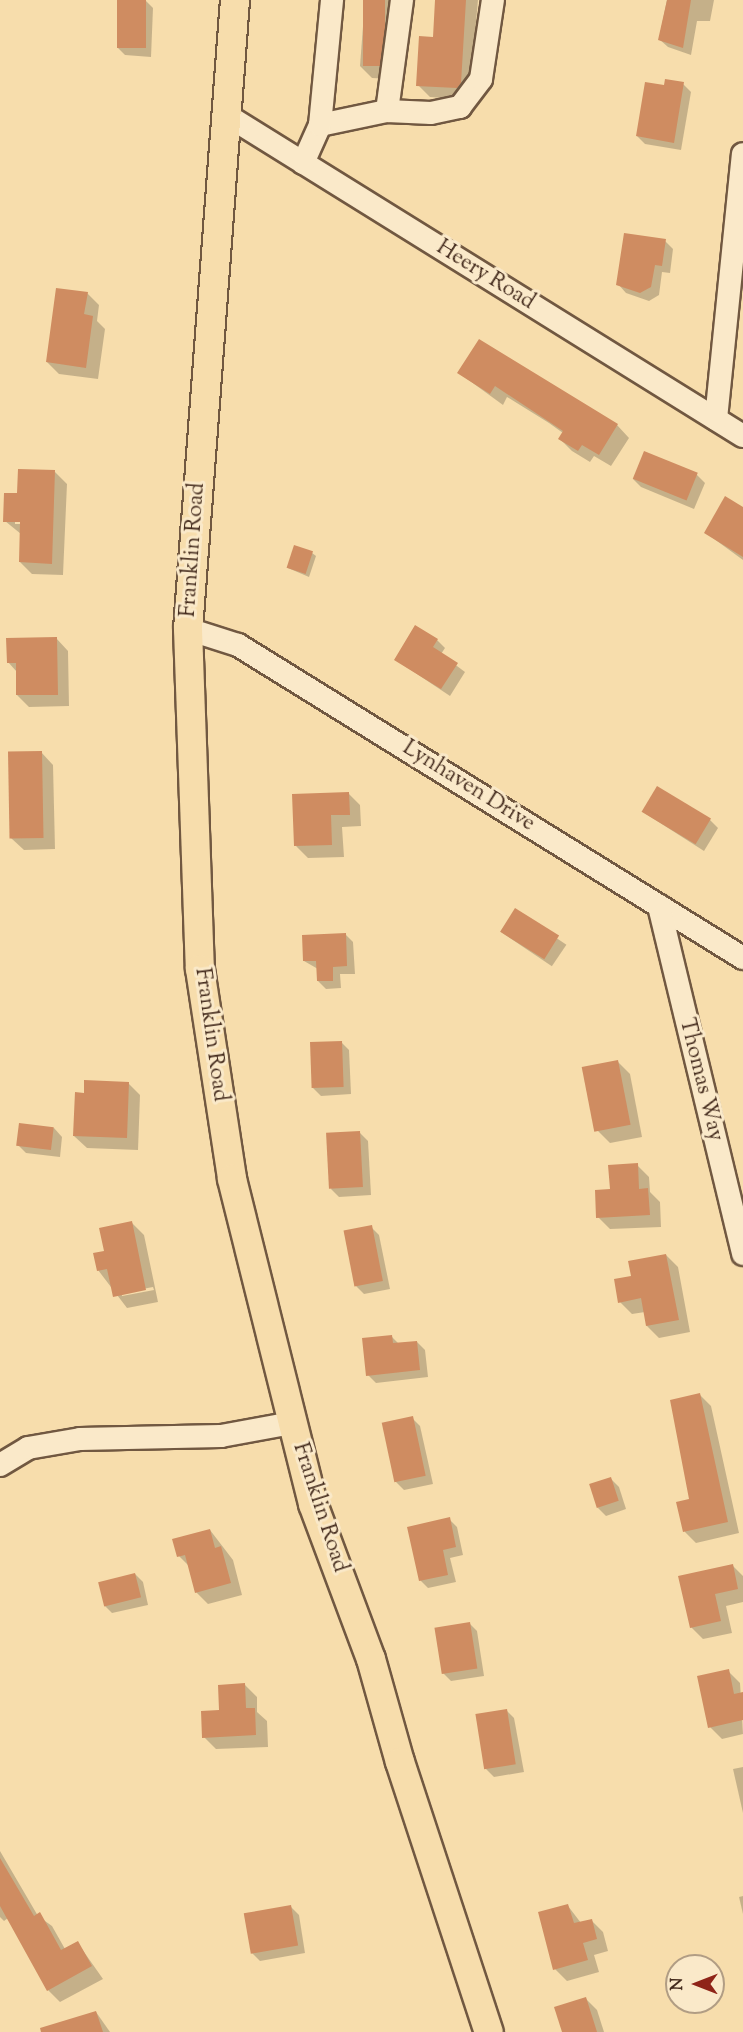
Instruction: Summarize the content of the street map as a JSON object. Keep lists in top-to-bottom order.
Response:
{
  "streets": {
    "main road": ["Franklin Road"],
    "street": ["Heery Road", "Lynhaven Drive", "Thomas Way"]
  },
  "crossings": [
    ["Heery Road", "Franklin Road"],
    ["Franklin Road", "Lynhaven Drive"],
    ["Lynhaven Drive", "Thomas Way"]
  ],
  "north": "left"
}
